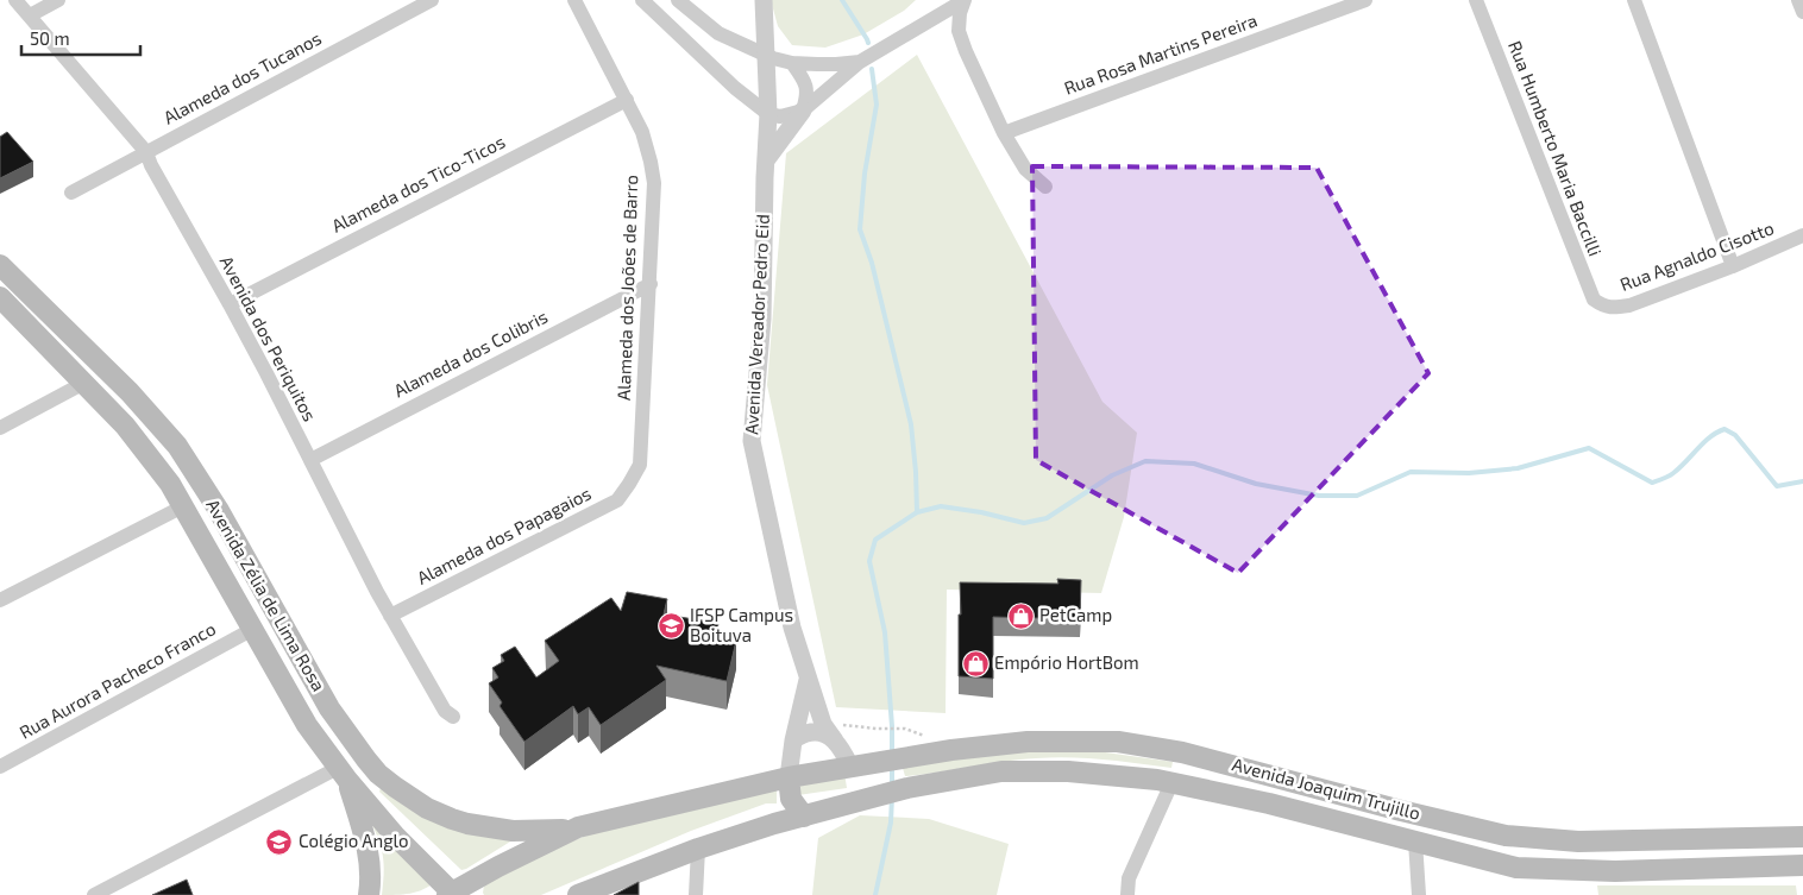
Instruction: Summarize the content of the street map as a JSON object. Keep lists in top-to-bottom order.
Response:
{
  "streets": {
    "main road": ["Avenida Zélia de Lima Rosa", "Avenida Joaquim Trujillo"],
    "street": [
      "Rua Rosa Martins Pereira",
      "Alameda dos Tucanos",
      "Rua Humberto Maria Baccilli",
      "Alameda dos Tico-Ticos",
      "Rua Agnaldo Cisotto",
      "Alameda dos Joões de Barro",
      "Avenida Vereador Pedro Eid",
      "Avenida dos Periquitos",
      "Alameda dos Colibris",
      "Alameda dos Papagaios",
      "Rua Aurora Pacheco Franco"
    ]
  },
  "crossings": [
    ["Alameda dos Tucanos", "Avenida dos Periquitos"],
    ["Rua Humberto Maria Baccilli", "Rua Agnaldo Cisotto"],
    ["Alameda dos Tico-Ticos", "Alameda dos Joões de Barro"],
    ["Alameda dos Tico-Ticos", "Avenida dos Periquitos"],
    ["Alameda dos Joões de Barro", "Alameda dos Colibris"],
    ["Alameda dos Joões de Barro", "Alameda dos Papagaios"],
    ["Avenida Vereador Pedro Eid", "Avenida Joaquim Trujillo"],
    ["Avenida dos Periquitos", "Alameda dos Colibris"],
    ["Avenida dos Periquitos", "Alameda dos Papagaios"],
    ["Avenida Zélia de Lima Rosa", "Rua Aurora Pacheco Franco"],
    ["Avenida Zélia de Lima Rosa", "Avenida Joaquim Trujillo"]
  ],
  "places": {
    "shop": ["PetCamp", "Empório HortBom"],
    "school or university": ["IFSP Campus Boituva", "Colégio Anglo"]
  },
  "scale_bar": "50 m"
}
